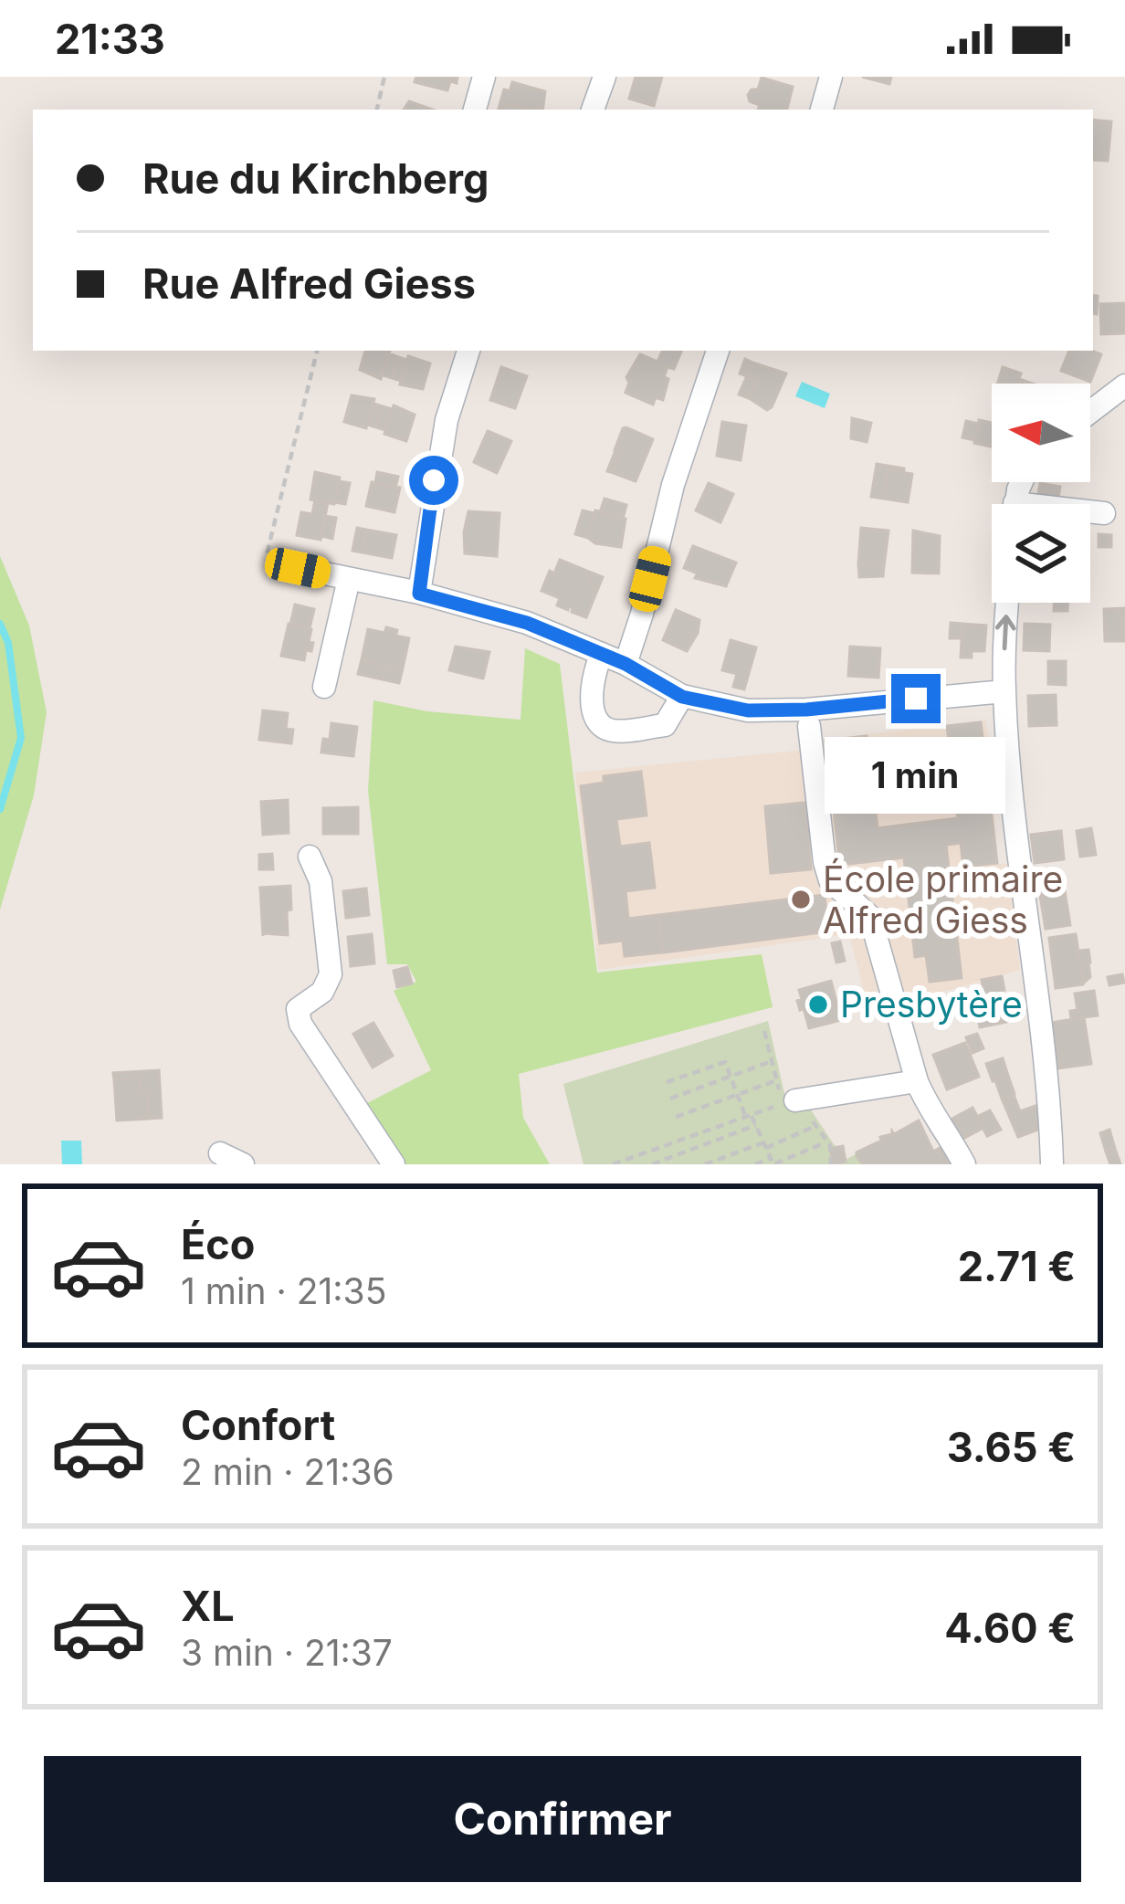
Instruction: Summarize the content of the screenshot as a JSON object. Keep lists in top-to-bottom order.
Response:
{
  "places": ["École primaire Alfred Giess", "Presbytère"],
  "north": "left",
  "page": {
    "status": "21:33",
    "banner": ["Rue du Kirchberg", "Rue Alfred Giess"],
    "bubble": "1 min",
    "list": [
      {
        "name": "Éco",
        "note": "1 min · 21:35",
        "value": "2.71 €"
      },
      {
        "name": "Confort",
        "note": "2 min · 21:36",
        "value": "3.65 €"
      },
      {
        "name": "XL",
        "note": "3 min · 21:37",
        "value": "4.60 €"
      }
    ],
    "buttons": "Confirmer"
  }
}
